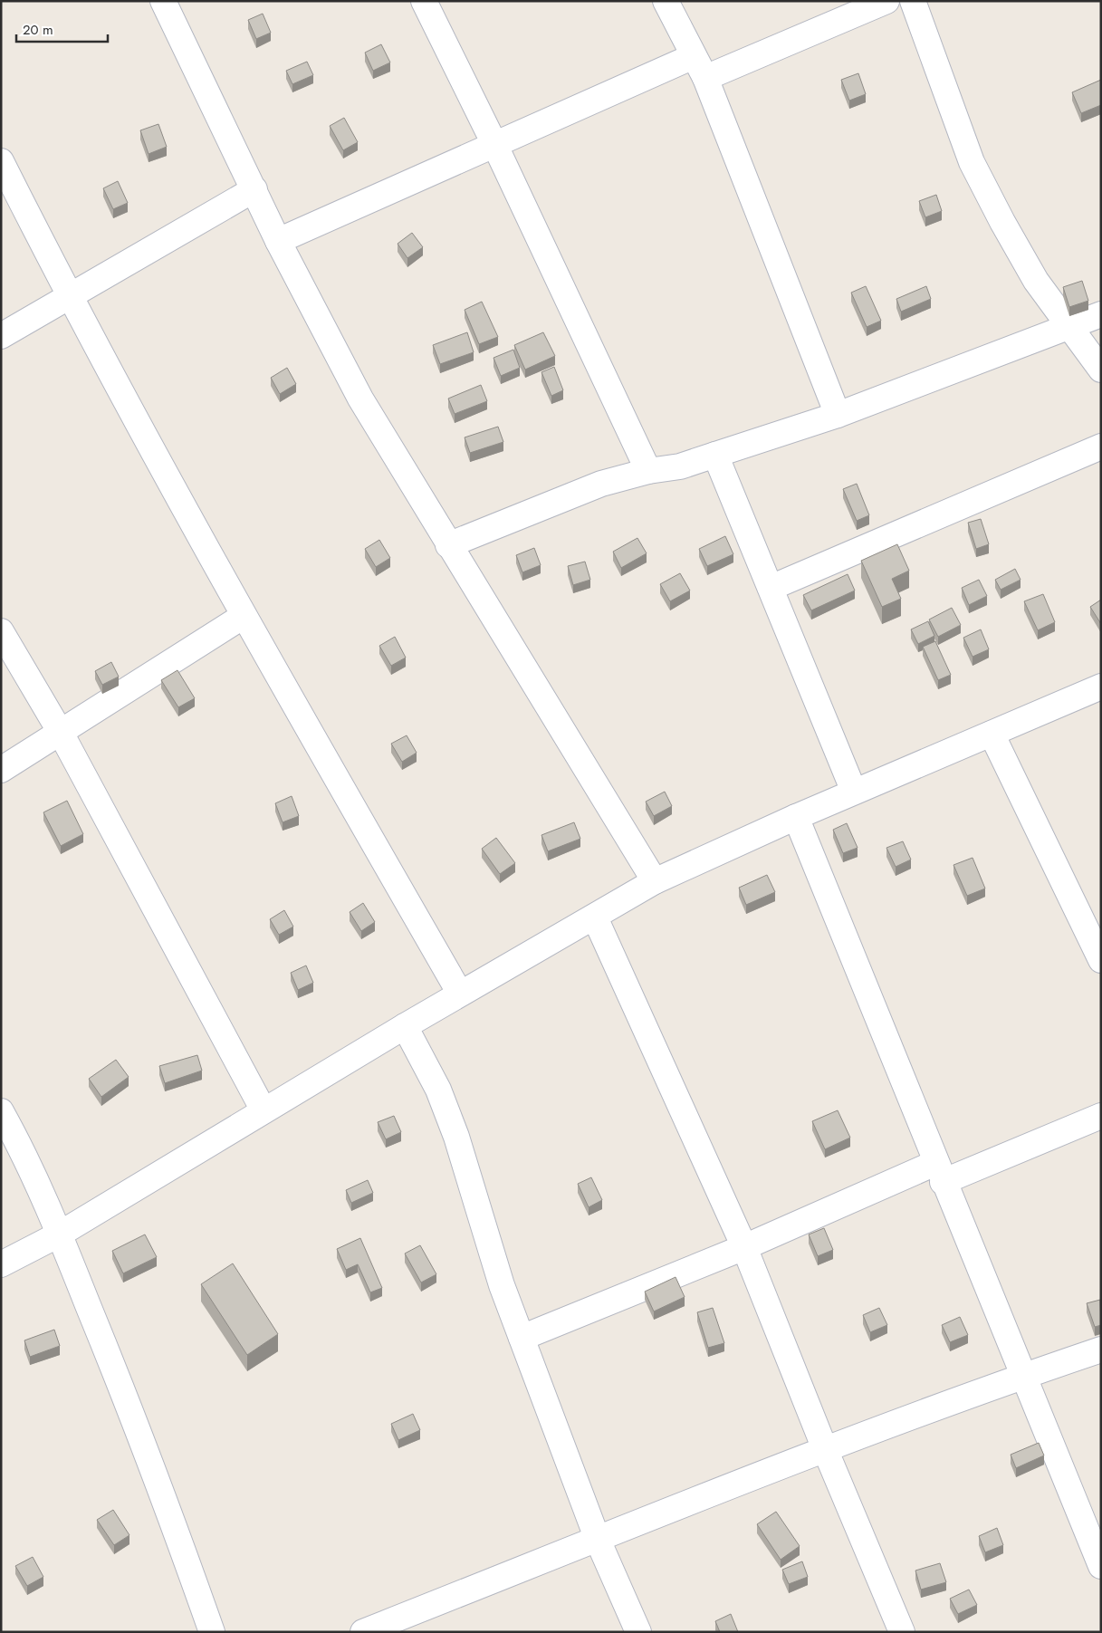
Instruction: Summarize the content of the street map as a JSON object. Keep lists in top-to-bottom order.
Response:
{
  "scale_bar": "20 m"
}
